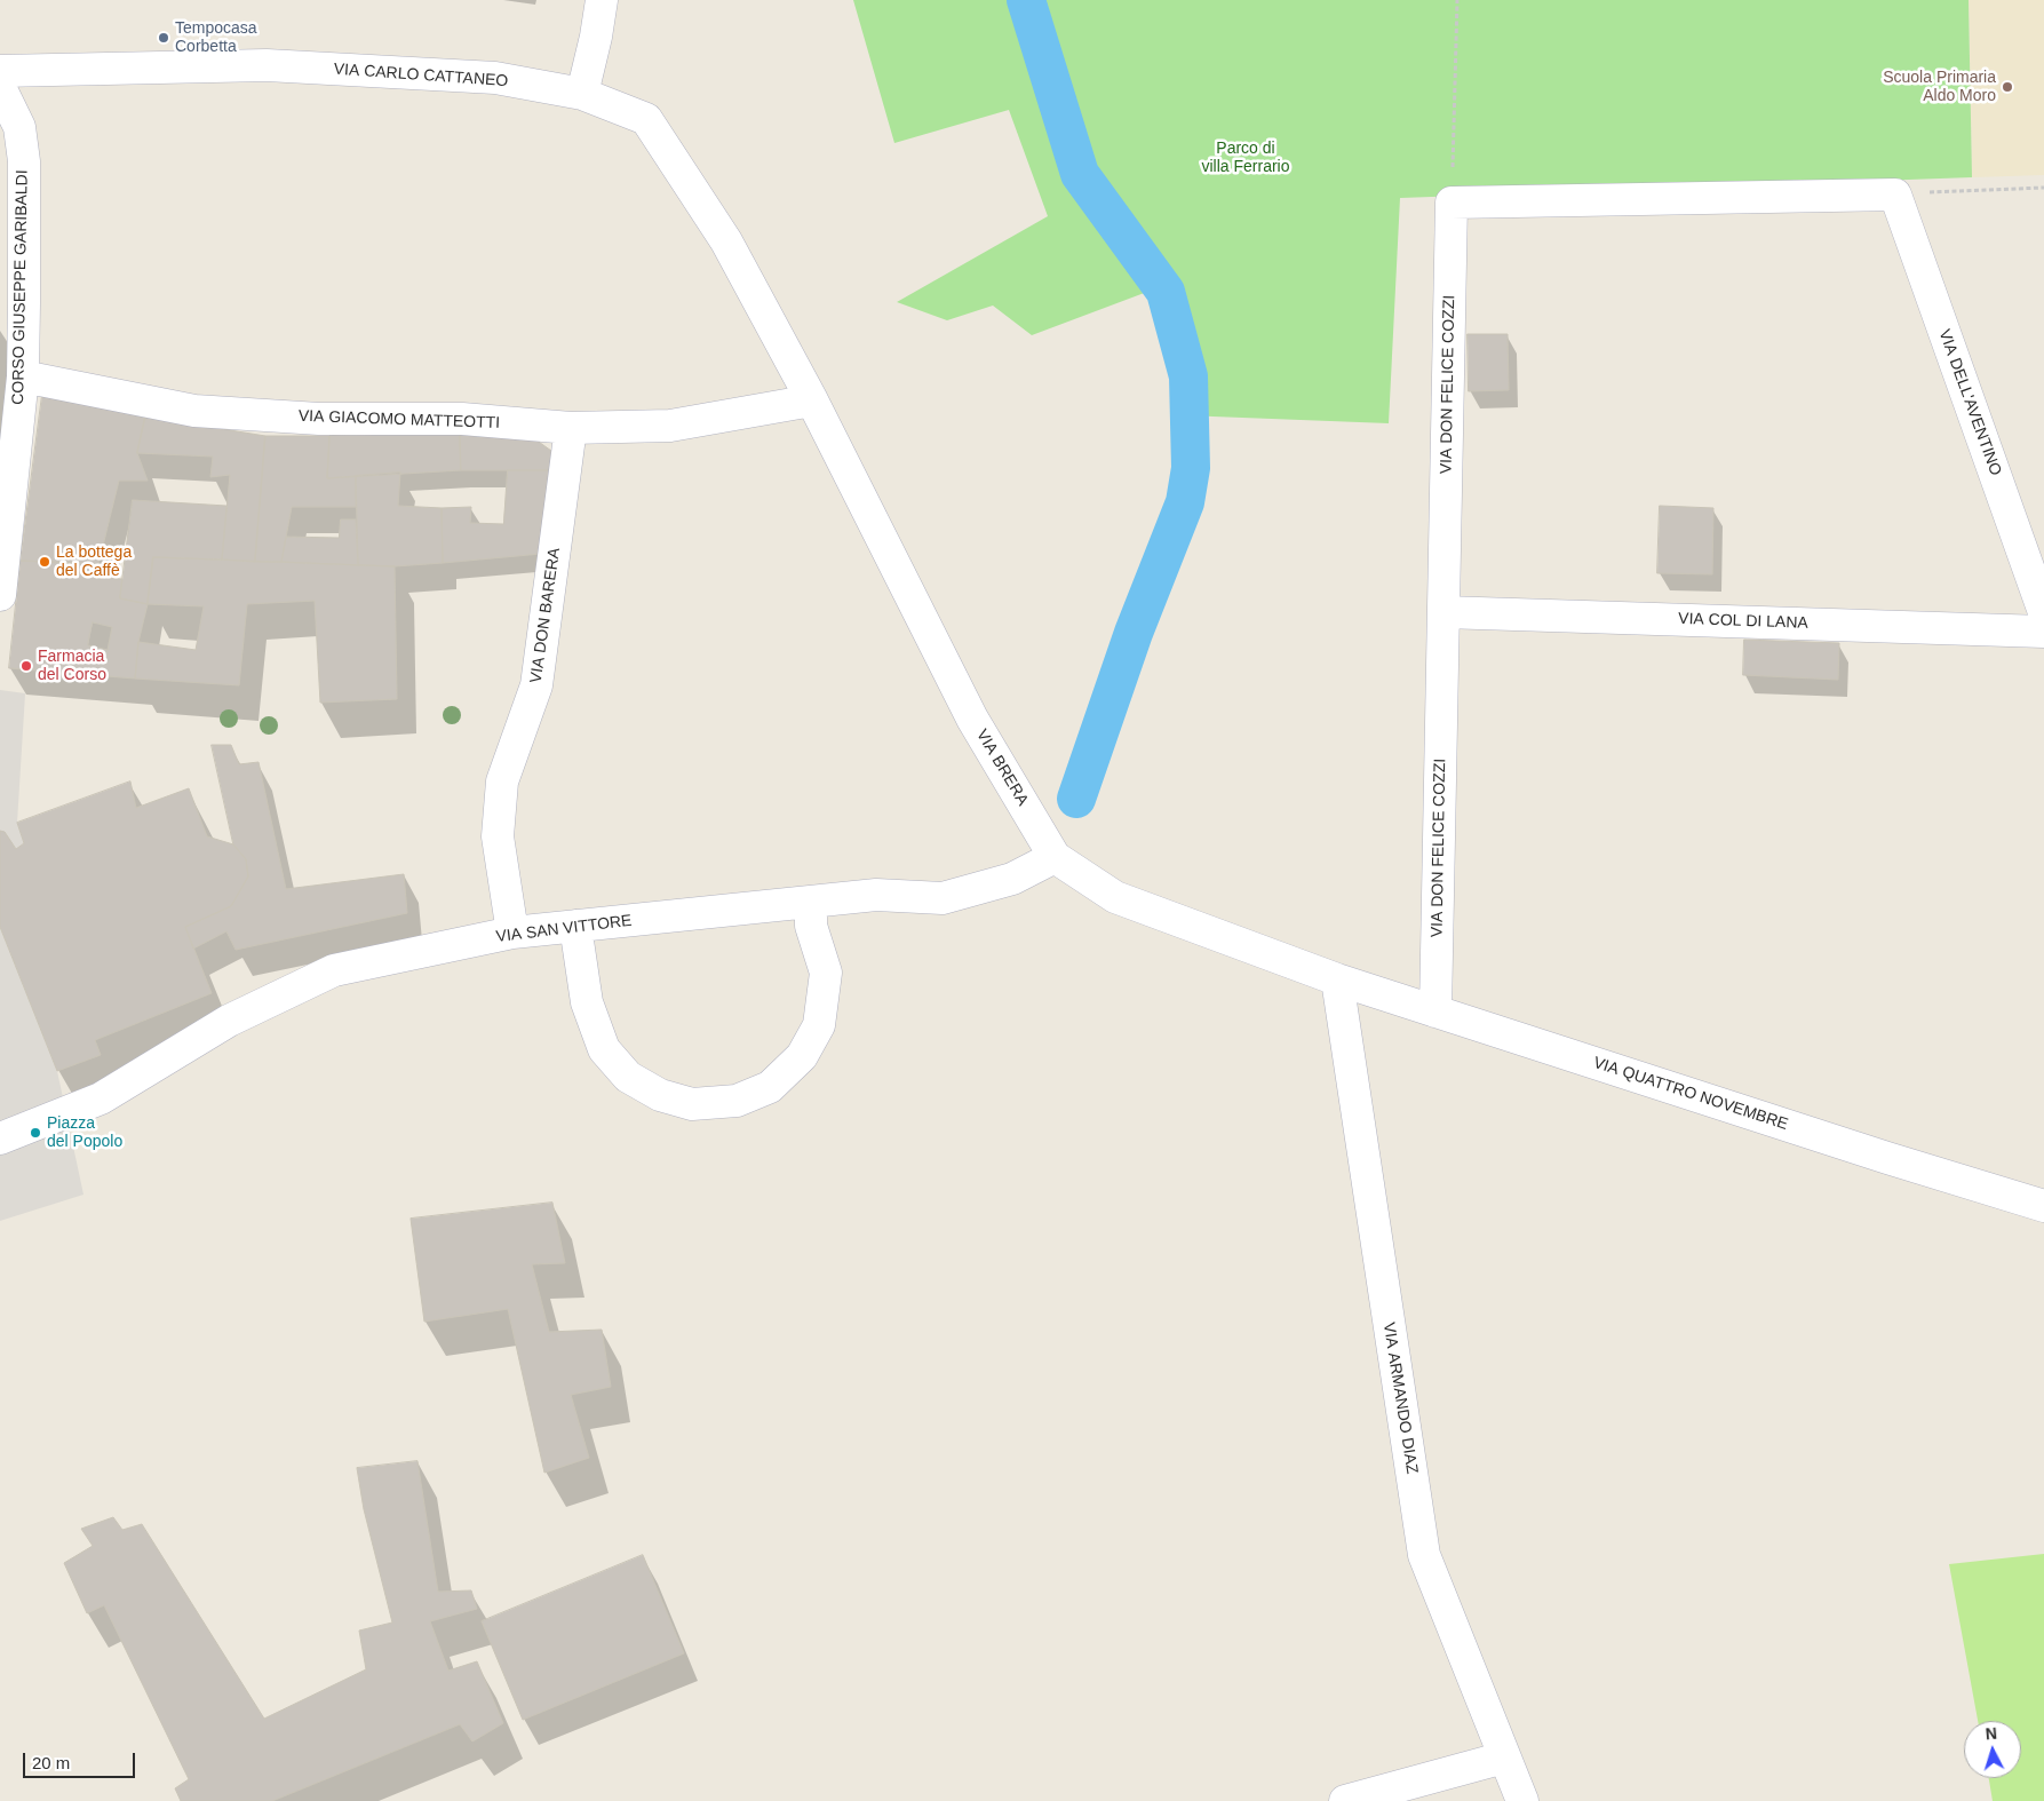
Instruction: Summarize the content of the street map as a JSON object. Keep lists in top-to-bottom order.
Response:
{
  "streets": {
    "street": [
      "VIA CARLO CATTANEO",
      "CORSO GIUSEPPE GARIBALDI",
      "VIA DON FELICE COZZI",
      "VIA DELL'AVENTINO",
      "VIA GIACOMO MATTEOTTI",
      "VIA DON BARERA",
      "VIA COL DI LANA",
      "VIA BRERA",
      "VIA SAN VITTORE",
      "VIA QUATTRO NOVEMBRE",
      "VIA ARMANDO DIAZ"
    ]
  },
  "crossings": [
    ["VIA CARLO CATTANEO", "VIA GIACOMO MATTEOTTI"],
    ["VIA CARLO CATTANEO", "VIA BRERA"],
    ["CORSO GIUSEPPE GARIBALDI", "VIA GIACOMO MATTEOTTI"],
    ["VIA DON FELICE COZZI", "VIA COL DI LANA"],
    ["VIA DON FELICE COZZI", "VIA QUATTRO NOVEMBRE"],
    ["VIA GIACOMO MATTEOTTI", "VIA DON BARERA"],
    ["VIA GIACOMO MATTEOTTI", "VIA BRERA"],
    ["VIA DON BARERA", "VIA SAN VITTORE"],
    ["VIA BRERA", "VIA SAN VITTORE"],
    ["VIA BRERA", "VIA QUATTRO NOVEMBRE"],
    ["VIA BRERA", "VIA ARMANDO DIAZ"],
    ["VIA QUATTRO NOVEMBRE", "VIA ARMANDO DIAZ"]
  ],
  "parks": ["Parco di villa Ferrario"],
  "places": [
    "Tempocasa Corbetta",
    "Scuola Primaria Aldo Moro",
    "La bottega del Caffè",
    "Farmacia del Corso",
    "Piazza del Popolo"
  ],
  "scale_bar": "20 m",
  "north": "top"
}
